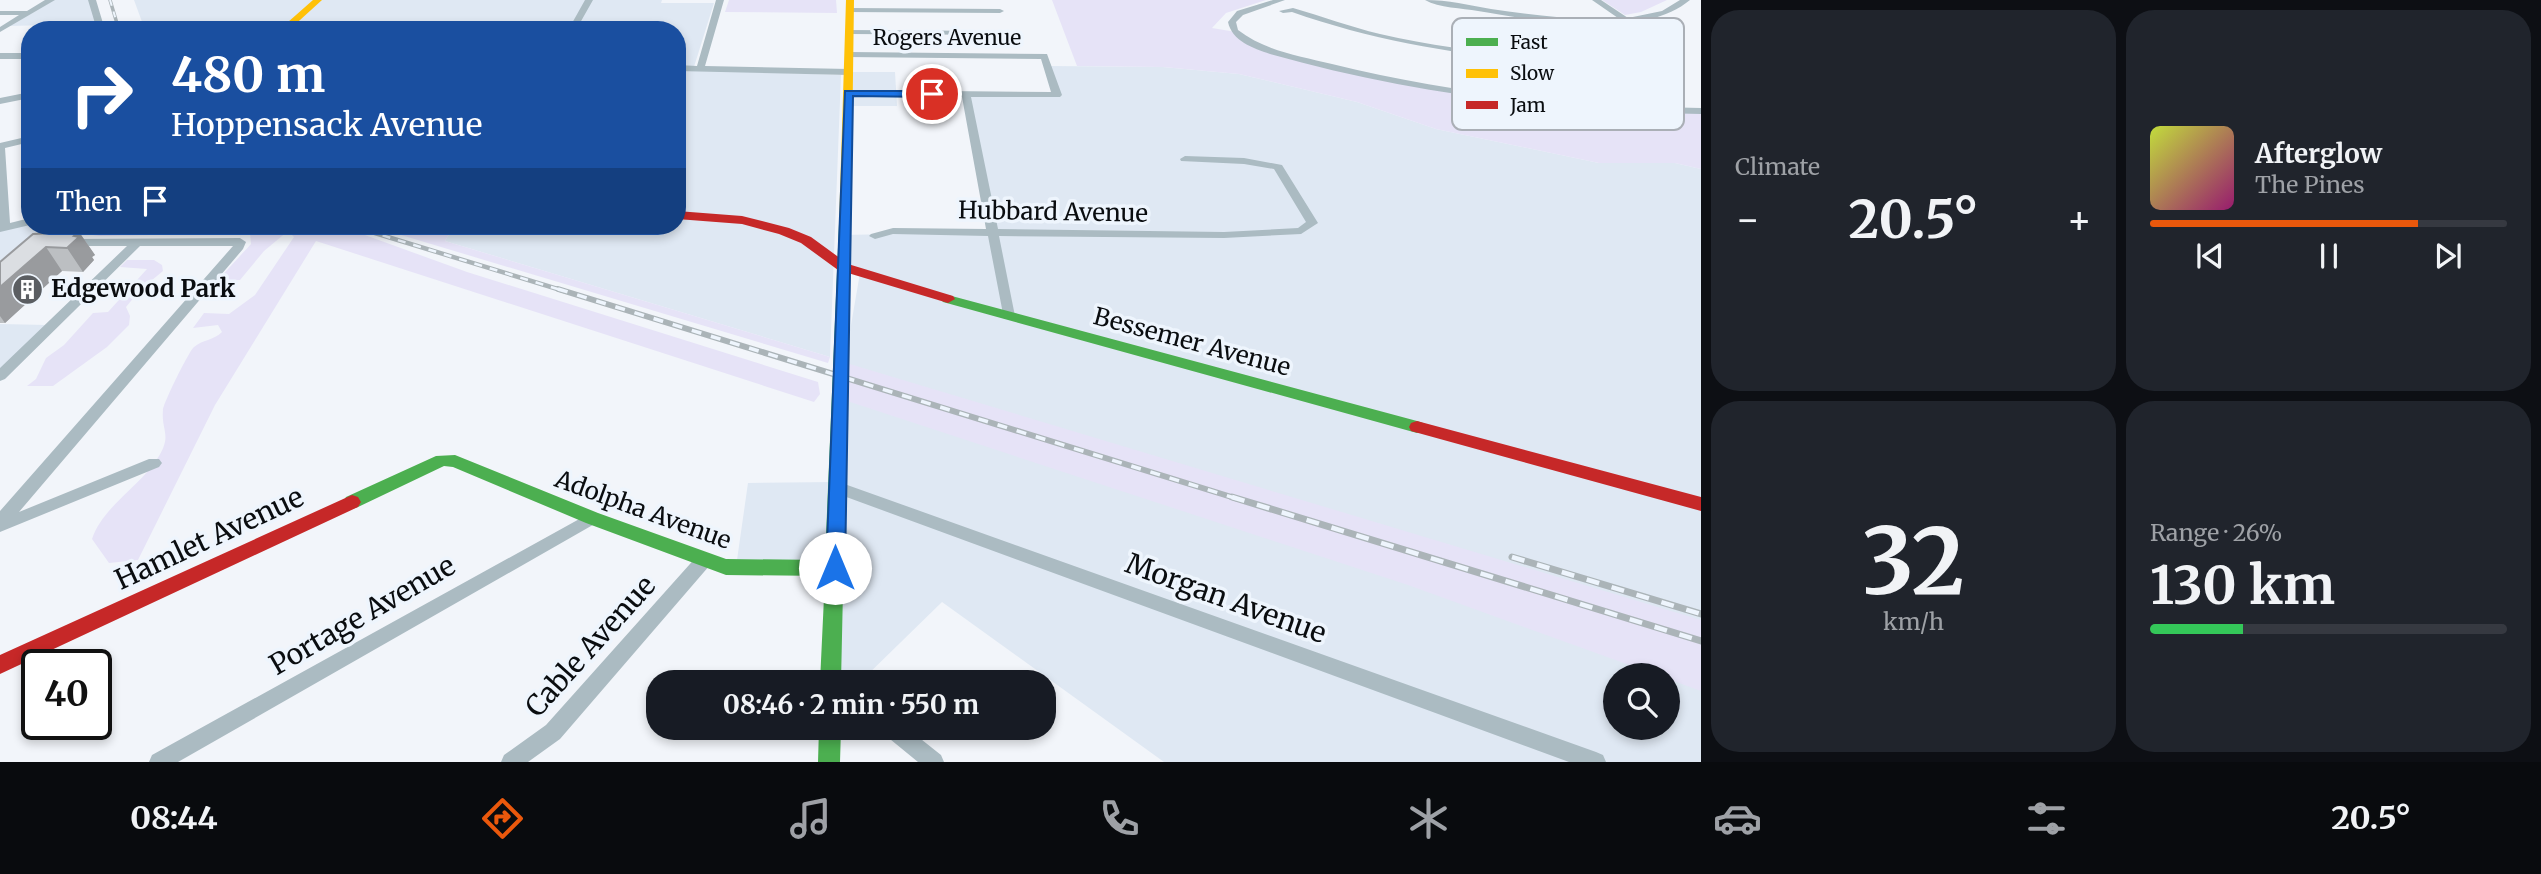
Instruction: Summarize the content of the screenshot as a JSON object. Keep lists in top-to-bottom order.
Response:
{
  "streets": {
    "street": [
      "Rogers Avenue",
      "Hubbard Avenue",
      "Bessemer Avenue",
      "Adolpha Avenue",
      "Hamlet Avenue",
      "Morgan Avenue",
      "Portage Avenue",
      "Cable Avenue"
    ]
  },
  "crossings": [
    ["Adolpha Avenue", "Hamlet Avenue"],
    ["Adolpha Avenue", "Portage Avenue"],
    ["Adolpha Avenue", "Cable Avenue"]
  ],
  "places": {
    "building": ["Edgewood Park"]
  },
  "legend": ["Fast", "Slow", "Jam"],
  "page": {
    "tile": [
      "Climate",
      ["32", "km/h"],
      ["Range · 26%", "130 km"]
    ],
    "turn": ["480 m", "Hoppensack Avenue"],
    "song": ["Afterglow", "The Pines"],
    "then": "Then",
    "heat": ["−", "20.5°", "+"],
    "limit": "40",
    "trip": "08:46 · 2 min · 550 m",
    "tabs": ["08:44", "20.5°"]
  }
}
